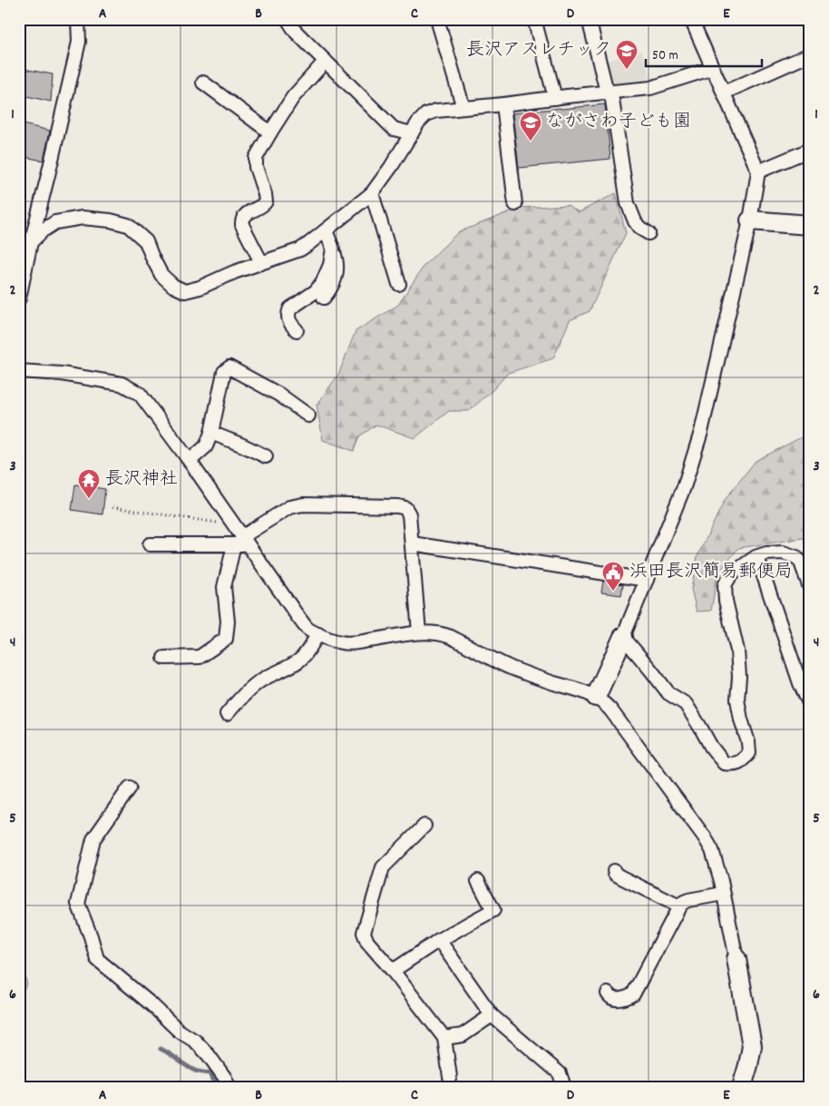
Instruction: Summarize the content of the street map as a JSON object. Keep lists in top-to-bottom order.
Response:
{
  "places": {
    "school or university": ["長沢アスレチック", "ながさわ子ども園"],
    "temple": ["長沢神社"],
    "public building": ["浜田長沢簡易郵便局"]
  },
  "scale_bar": "50 m",
  "grid": {
    "columns": [
      "A",
      "B",
      "C",
      "D",
      "E"
    ],
    "rows": [
      "1",
      "2",
      "3",
      "4",
      "5",
      "6"
    ]
  }
}
